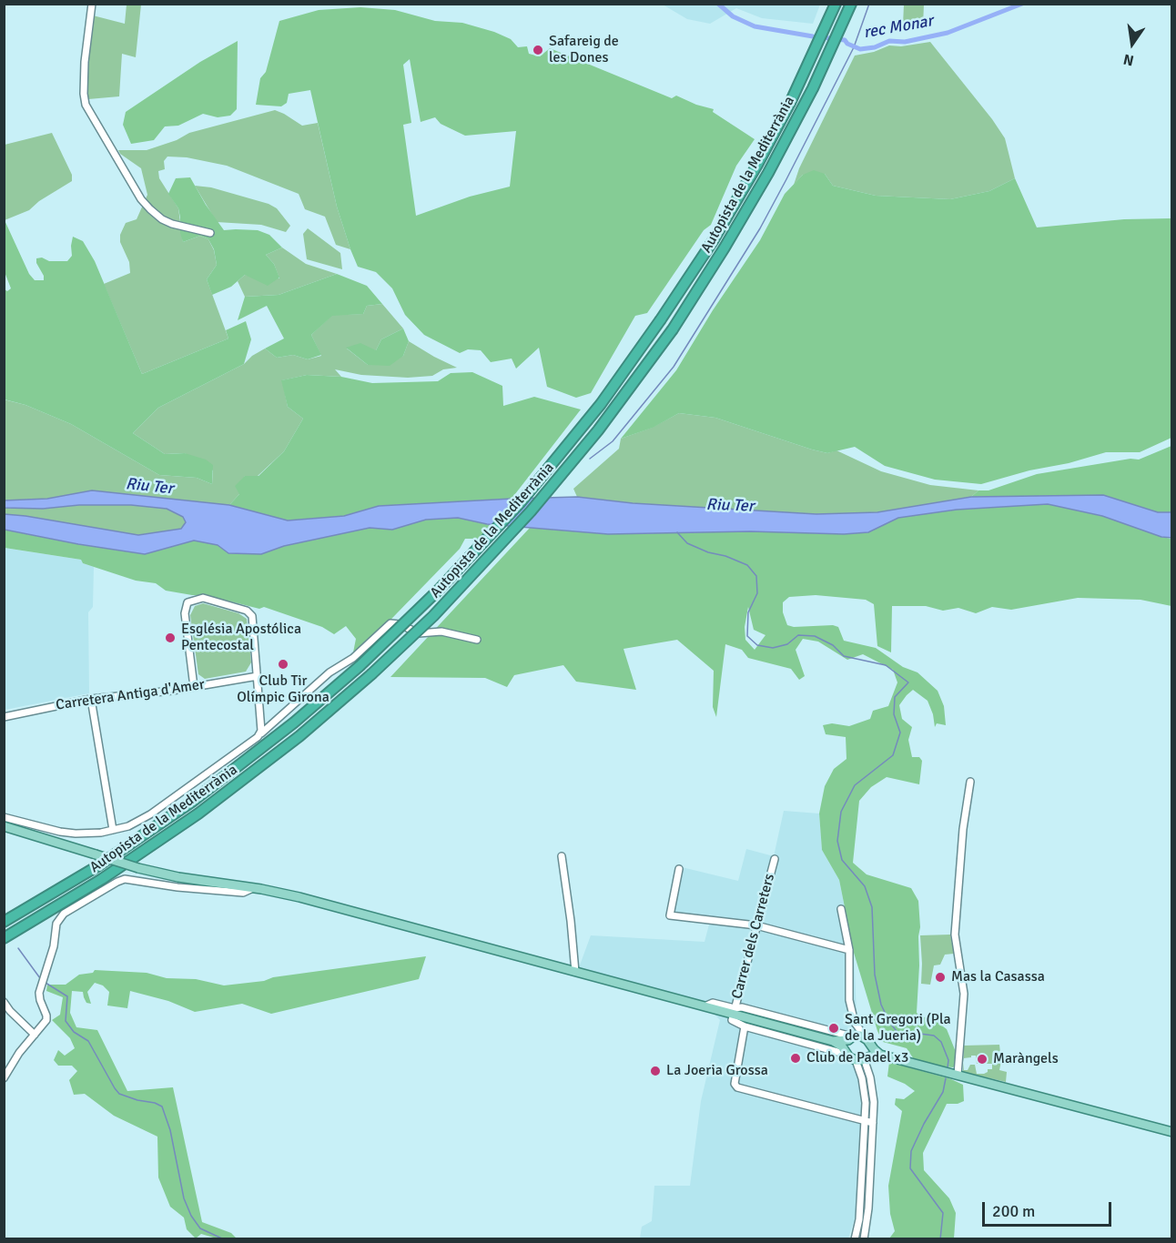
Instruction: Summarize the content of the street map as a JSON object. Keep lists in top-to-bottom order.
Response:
{
  "streets": {
    "highway": ["Autopista de la Mediterrània"],
    "street": ["Carretera Antiga d'Amer", "Carrer dels Carreters"]
  },
  "water": ["rec Monar", "Riu Ter"],
  "places": [
    "Safareig de les Dones",
    "Església Apostólica Pentecostal",
    "Club Tir Olímpic Girona",
    "Mas la Casassa",
    "Sant Gregori (Pla de la Jueria)",
    "Club de Padel x3",
    "Maràngels",
    "La Joeria Grossa"
  ],
  "scale_bar": "200 m",
  "north": "bottom"
}
